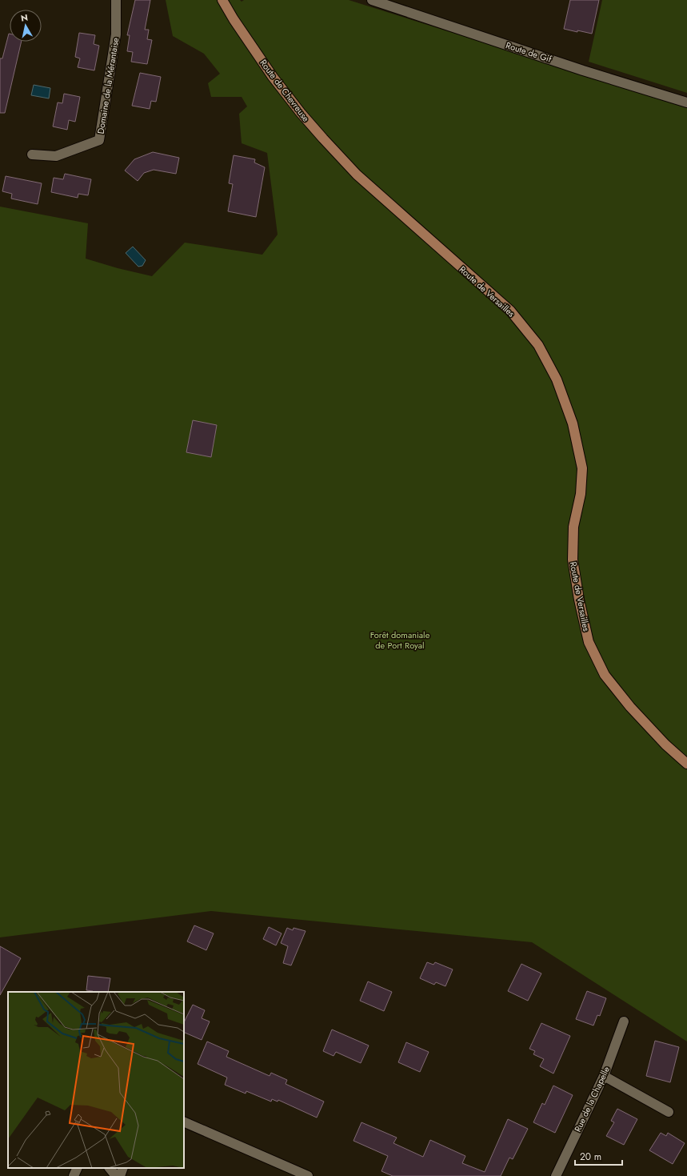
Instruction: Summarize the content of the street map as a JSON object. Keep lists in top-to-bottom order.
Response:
{
  "streets": {
    "main road": ["Route de Chevreuse", "Route de Versailles"],
    "street": ["Route de Gif", "Domaine de la Mérantaise", "Rue de la Chapelle"]
  },
  "crossings": [
    ["Route de Chevreuse", "Route de Versailles"]
  ],
  "parks": ["Forêt domaniale de Port Royal"],
  "scale_bar": "20 m",
  "north": "top"
}
